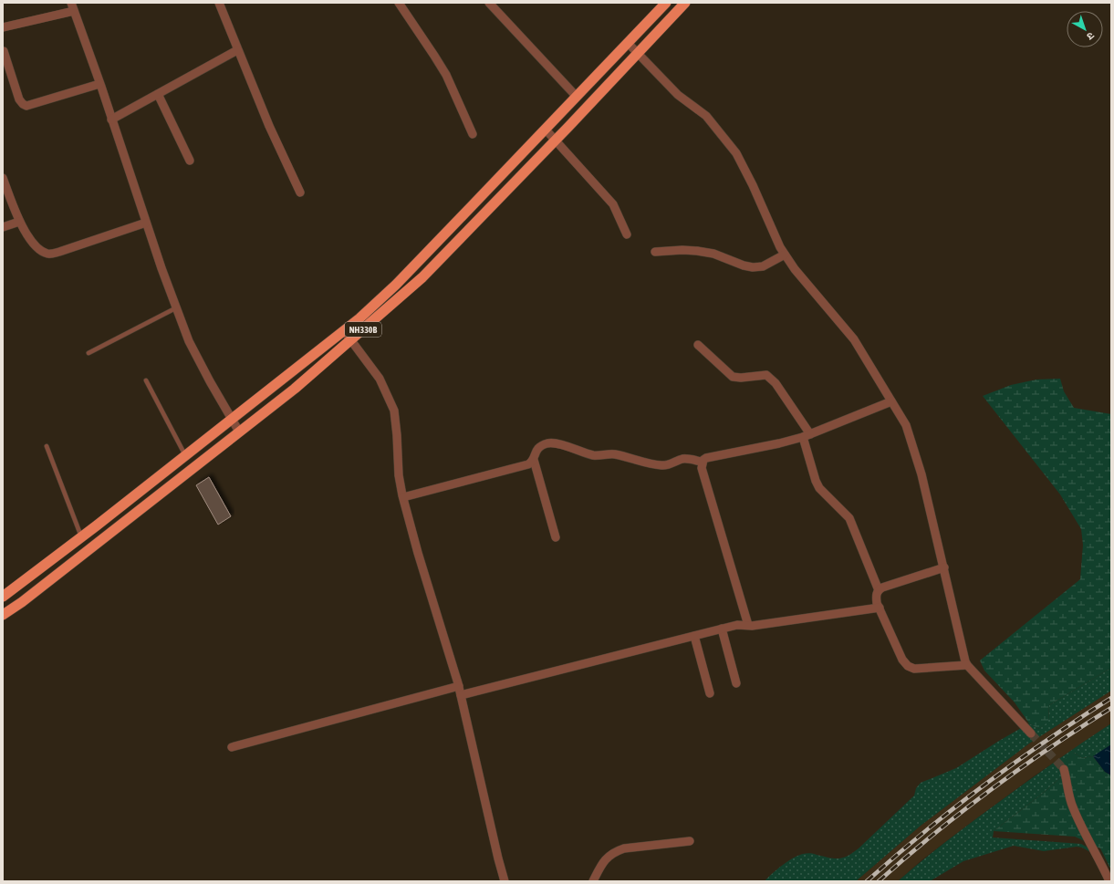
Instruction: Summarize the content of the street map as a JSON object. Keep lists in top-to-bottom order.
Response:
{
  "streets": {
    "highway": ["NH330B"]
  },
  "north": "bottom right"
}
